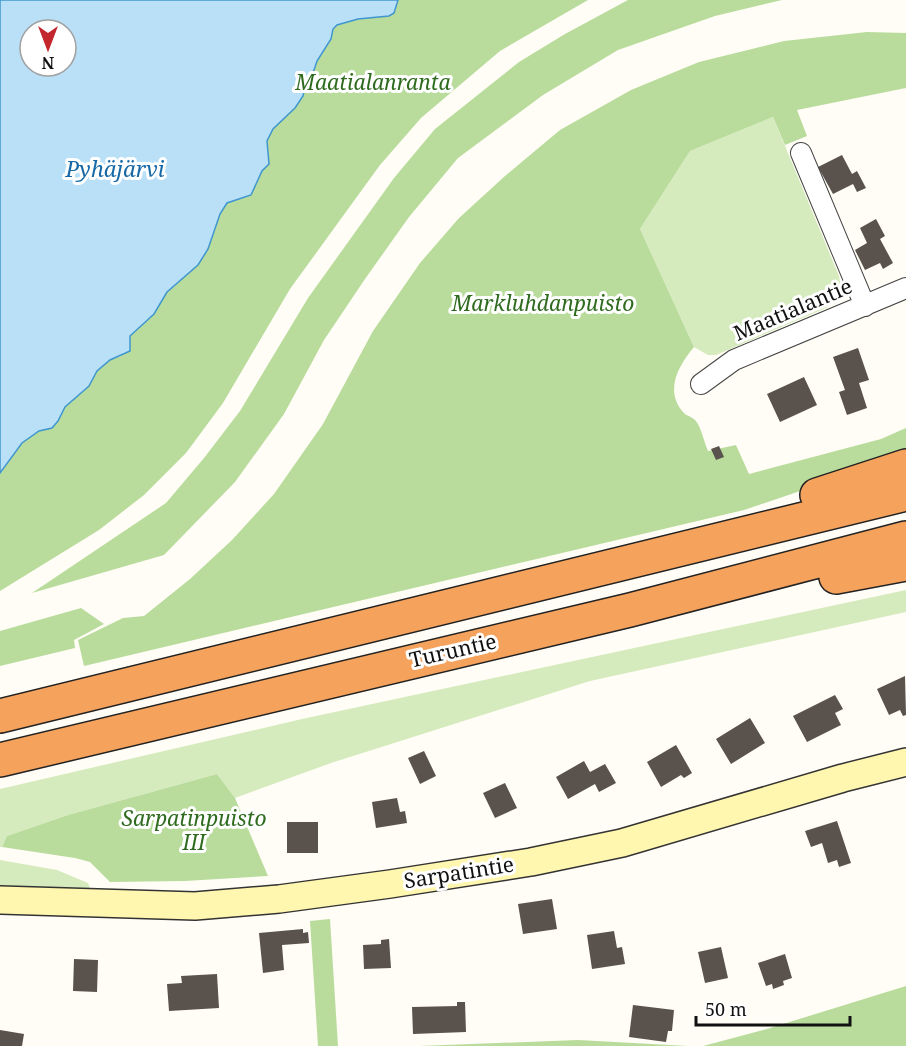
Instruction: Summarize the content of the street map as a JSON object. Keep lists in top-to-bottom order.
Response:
{
  "streets": {
    "highway": ["Turuntie"],
    "main road": ["Sarpatintie"],
    "street": ["Maatialantie"]
  },
  "water": ["Pyhäjärvi"],
  "parks": ["Maatialanranta", "Markluhdanpuisto", "Sarpatinpuisto III"],
  "scale_bar": "50 m",
  "north": "bottom"
}
